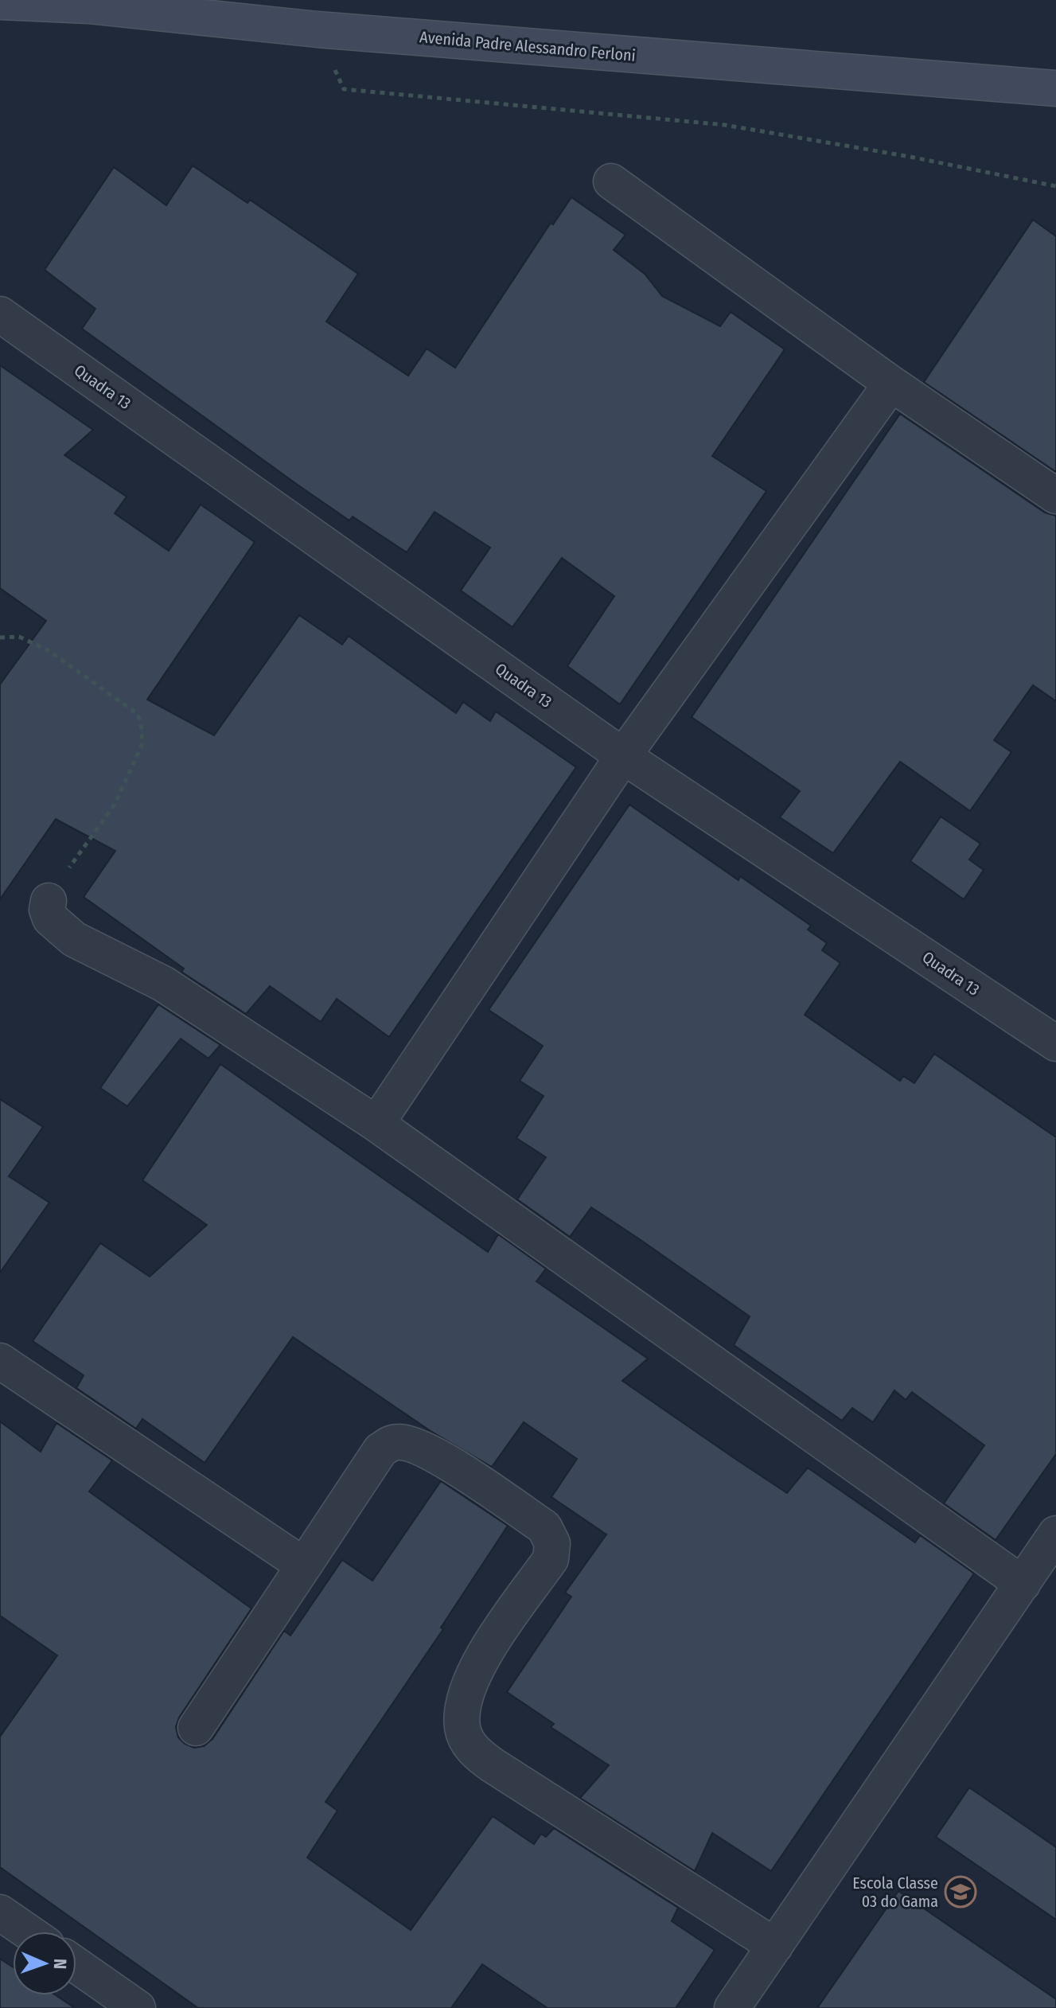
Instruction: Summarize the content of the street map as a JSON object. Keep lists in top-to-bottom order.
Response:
{
  "streets": {
    "main road": ["Avenida Padre Alessandro Ferloni"],
    "street": ["Quadra 13"]
  },
  "places": {
    "school or university": ["Escola Classe 03 do Gama"]
  },
  "north": "right"
}
